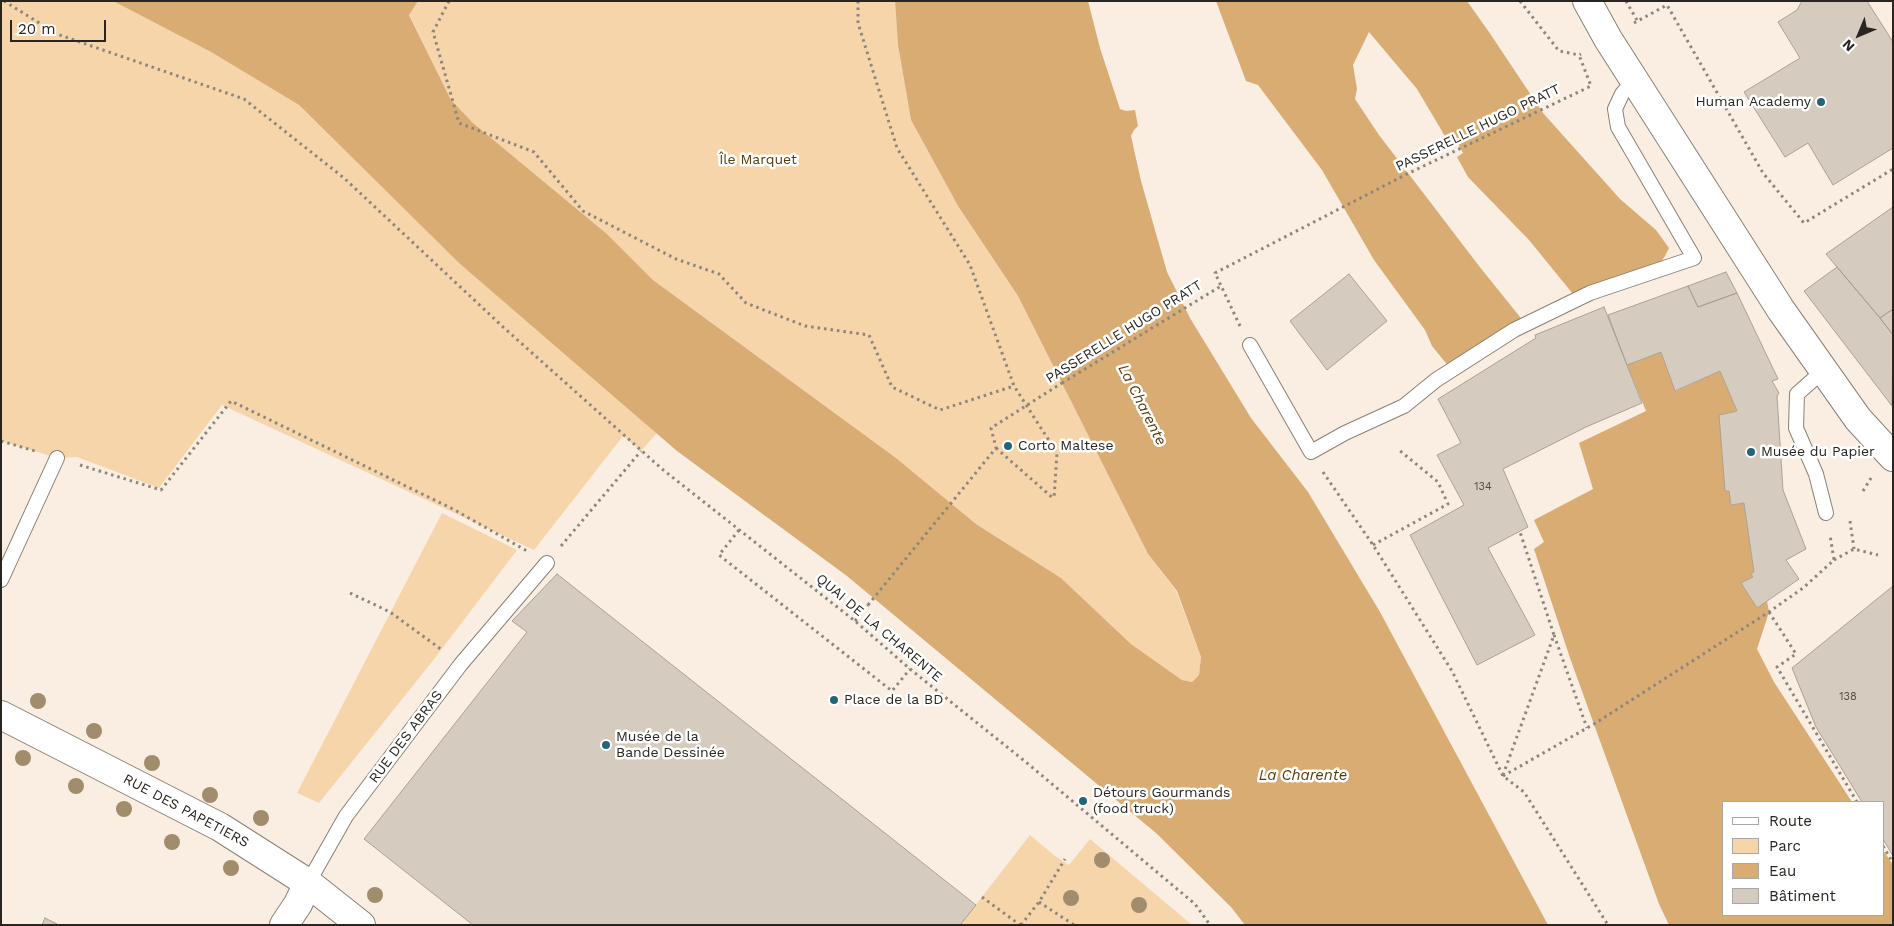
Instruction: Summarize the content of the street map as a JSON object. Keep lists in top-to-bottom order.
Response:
{
  "streets": {
    "main road": ["RUE DES ABRAS", "RUE DES PAPETIERS"],
    "path": ["PASSERELLE HUGO PRATT", "QUAI DE LA CHARENTE"]
  },
  "crossings": [
    ["RUE DES ABRAS", "RUE DES PAPETIERS"]
  ],
  "water": ["La Charente"],
  "parks": ["Île Marquet"],
  "places": [
    "Human Academy",
    "Corto Maltese",
    "Musée du Papier",
    "Place de la BD",
    "Musée de la Bande Dessinée",
    "Détours Gourmands (food truck)"
  ],
  "house_numbers": ["134", "138"],
  "legend": [
    "Route",
    "Parc",
    "Eau",
    "Bâtiment"
  ],
  "scale_bar": "20 m",
  "north": "bottom left"
}
